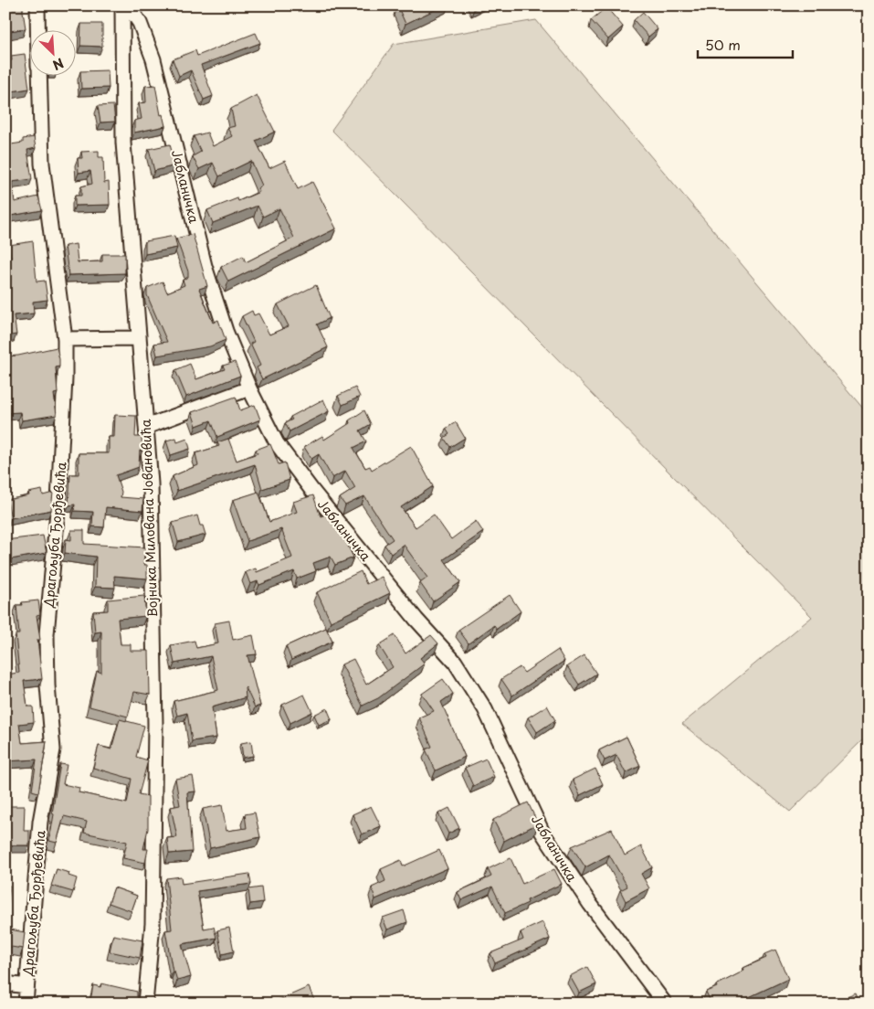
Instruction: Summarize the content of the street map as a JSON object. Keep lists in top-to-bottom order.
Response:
{
  "streets": {
    "street": ["Јабланичка", "Војника Милована Јовановића", "Драгољуба Ђорђевића"]
  },
  "scale_bar": "50 m",
  "north": "bottom right"
}
